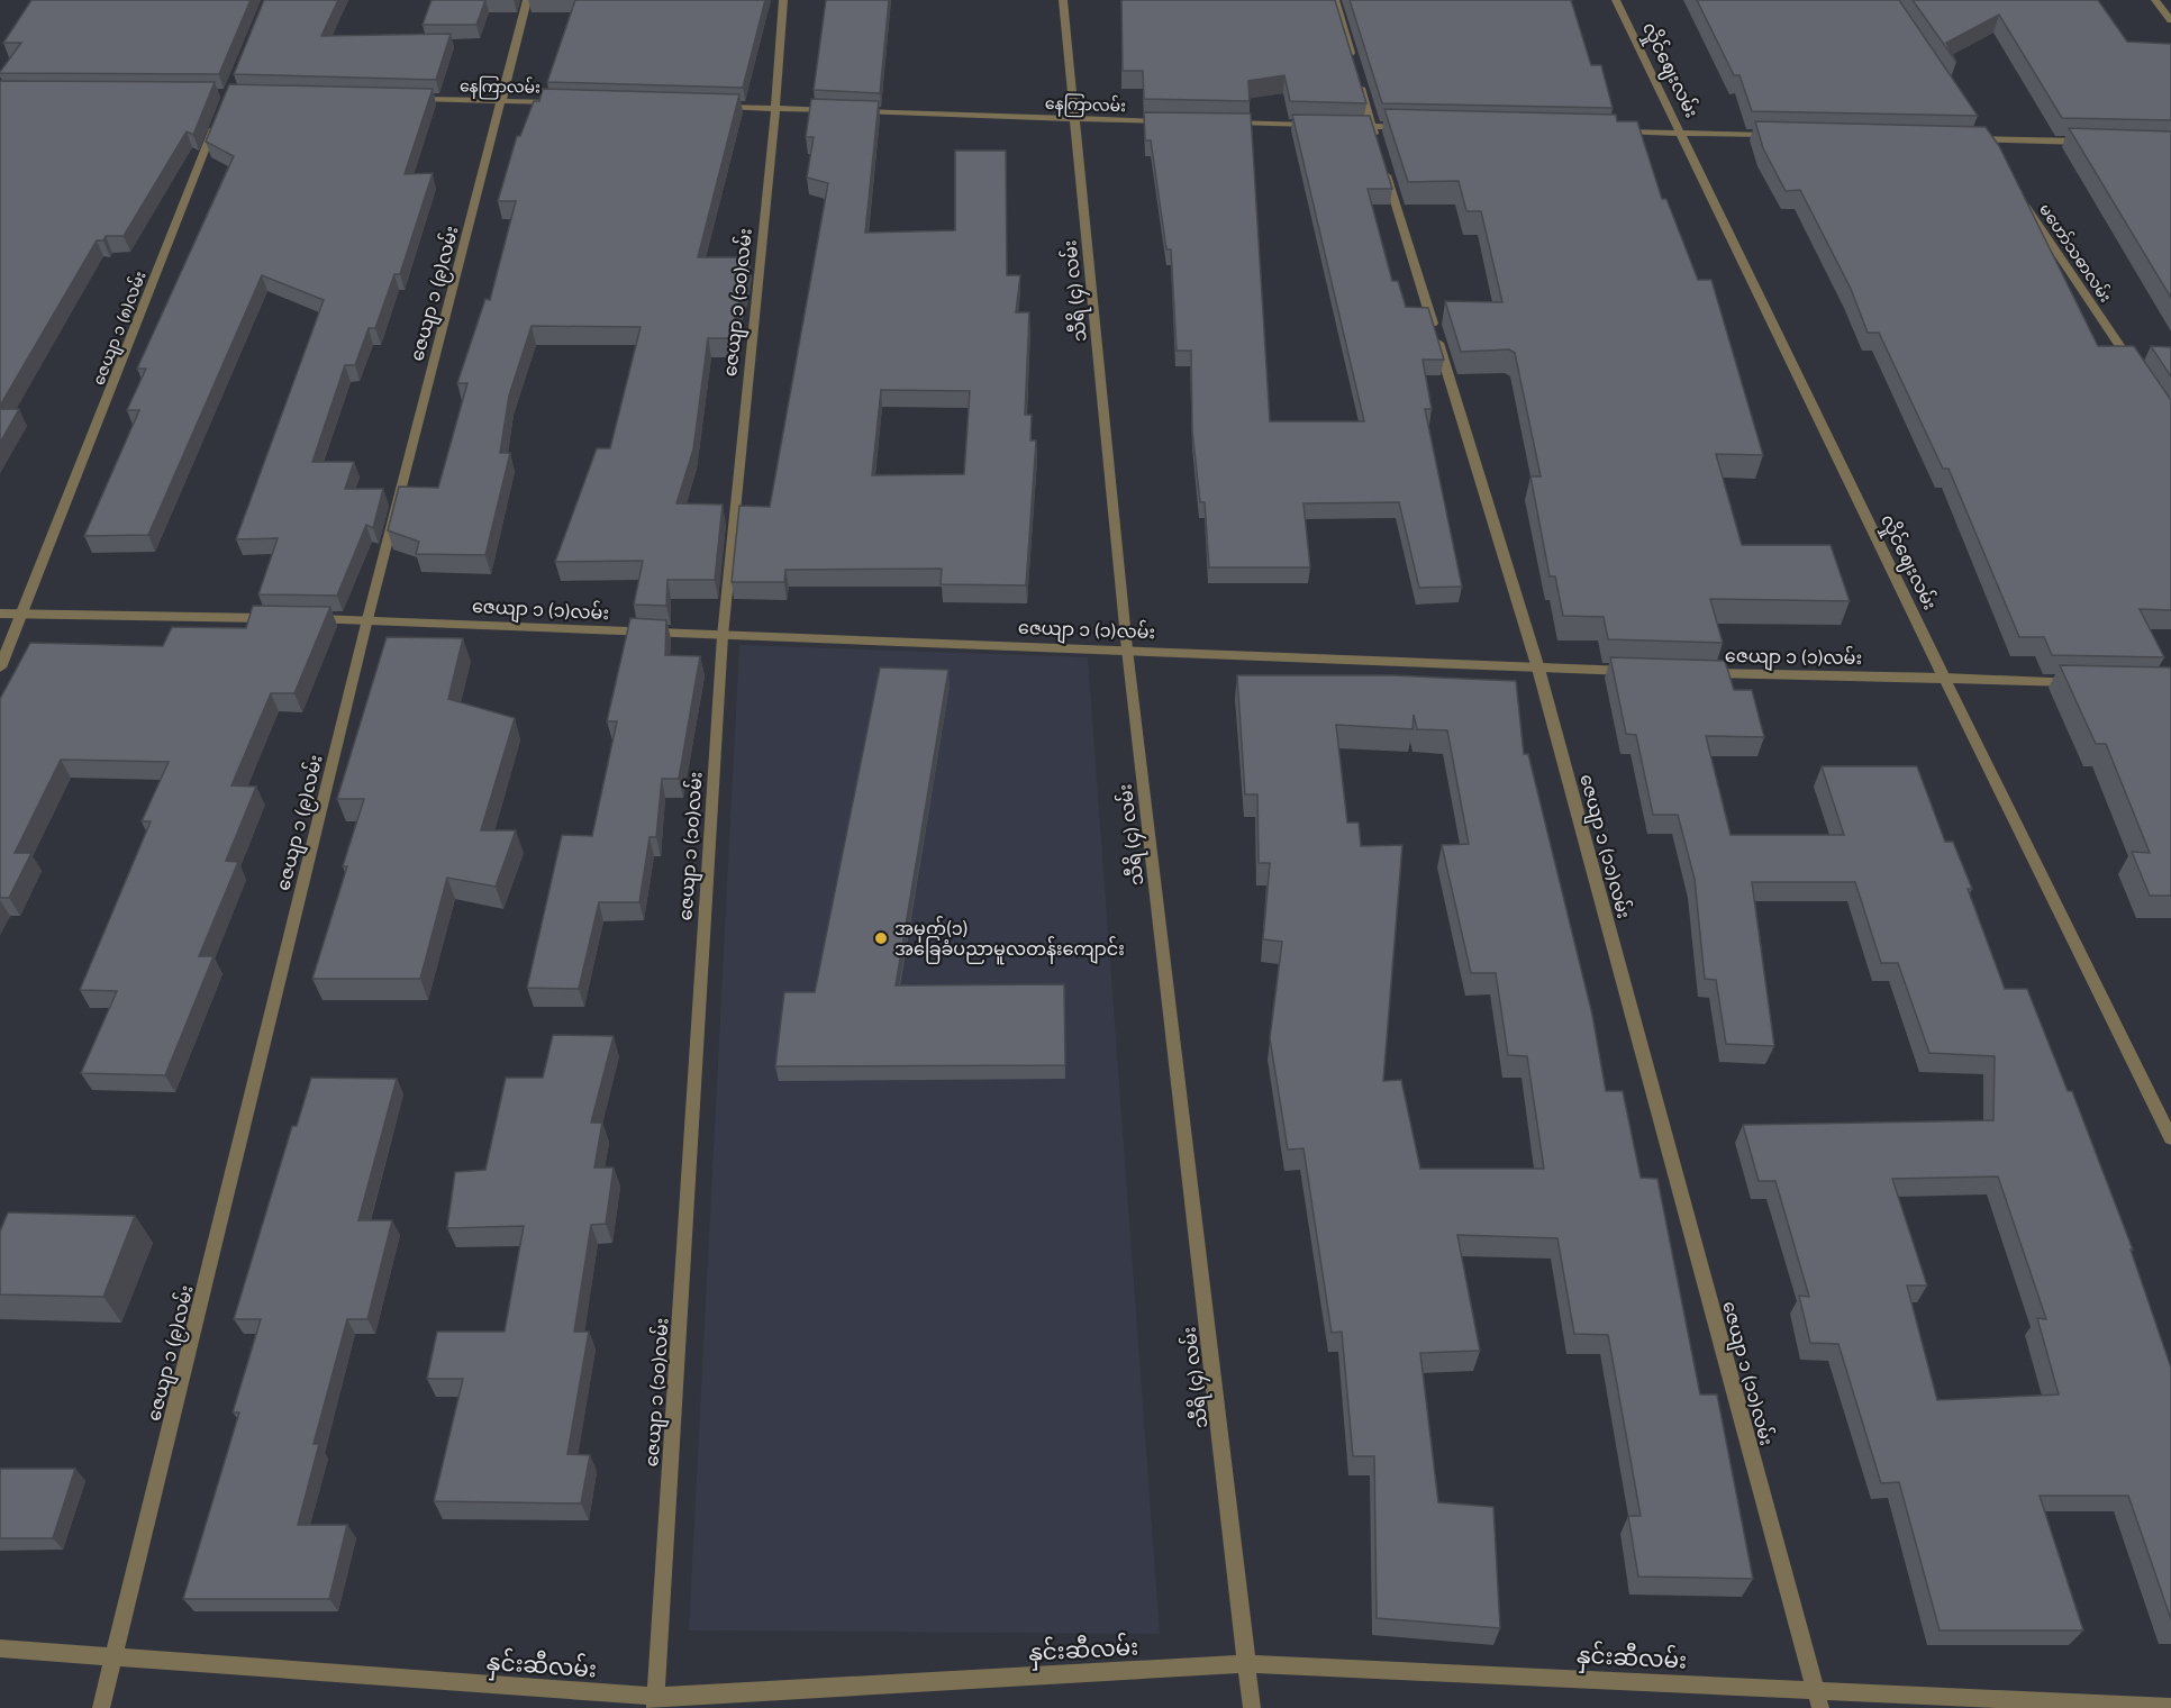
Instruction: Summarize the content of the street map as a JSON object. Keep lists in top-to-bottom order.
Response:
{
  "streets": {
    "street": [
      "လှိုင်ဈေးလမ်း",
      "နေကြာလမ်း",
      "မဟော်သဓာလမ်း",
      "သီရိ (၄) လမ်း",
      "ဇေယျာ ၁ (၉)လမ်း",
      "ဇေယျာ ၁ (၁၀)လမ်း",
      "ဇေယျာ ၁ (၈)လမ်း",
      "ဇေယျာ ၁ (၁)လမ်း",
      "ဇေယျာ ၁ (၁၁)လမ်း",
      "နှင်းဆီလမ်း"
    ]
  },
  "crossings": [
    ["လှိုင်ဈေးလမ်း", "ဇေယျာ ၁ (၁)လမ်း"],
    ["နေကြာလမ်း", "သီရိ (၄) လမ်း"],
    ["နေကြာလမ်း", "ဇေယျာ ၁ (၉)လမ်း"],
    ["သီရိ (၄) လမ်း", "ဇေယျာ ၁ (၁)လမ်း"],
    ["သီရိ (၄) လမ်း", "နှင်းဆီလမ်း"],
    ["ဇေယျာ ၁ (၉)လမ်း", "ဇေယျာ ၁ (၁)လမ်း"],
    ["ဇေယျာ ၁ (၉)လမ်း", "နှင်းဆီလမ်း"],
    ["ဇေယျာ ၁ (၁၀)လမ်း", "ဇေယျာ ၁ (၁)လမ်း"],
    ["ဇေယျာ ၁ (၁၀)လမ်း", "နှင်းဆီလမ်း"],
    ["ဇေယျာ ၁ (၁)လမ်း", "ဇေယျာ ၁ (၁၁)လမ်း"],
    ["ဇေယျာ ၁ (၁၁)လမ်း", "နှင်းဆီလမ်း"]
  ],
  "places": ["အမှတ်(၁) အခြေခံပညာမူလတန်းကျောင်း"]
}
